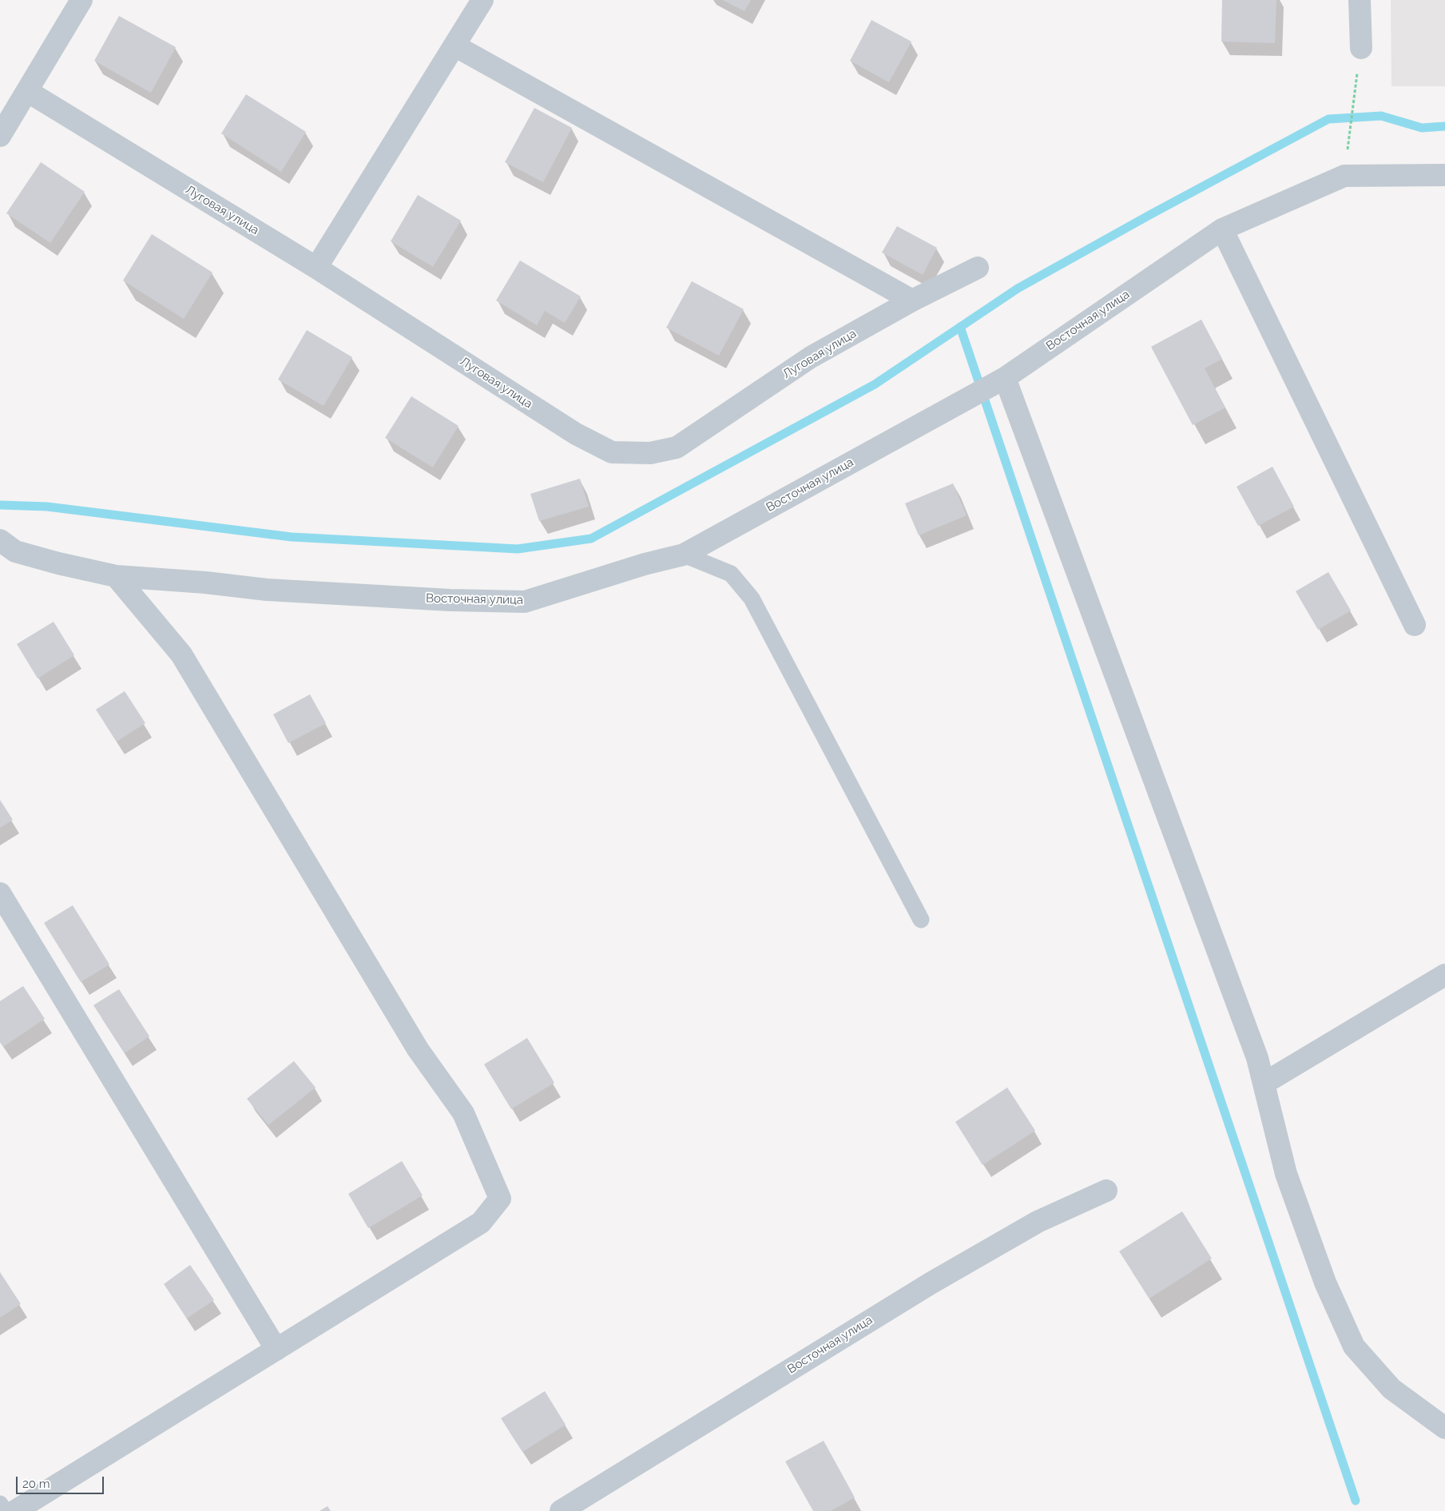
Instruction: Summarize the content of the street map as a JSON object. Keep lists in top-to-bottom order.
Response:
{
  "streets": {
    "street": ["Луговая улица", "Восточная улица"]
  },
  "scale_bar": "20 m"
}
